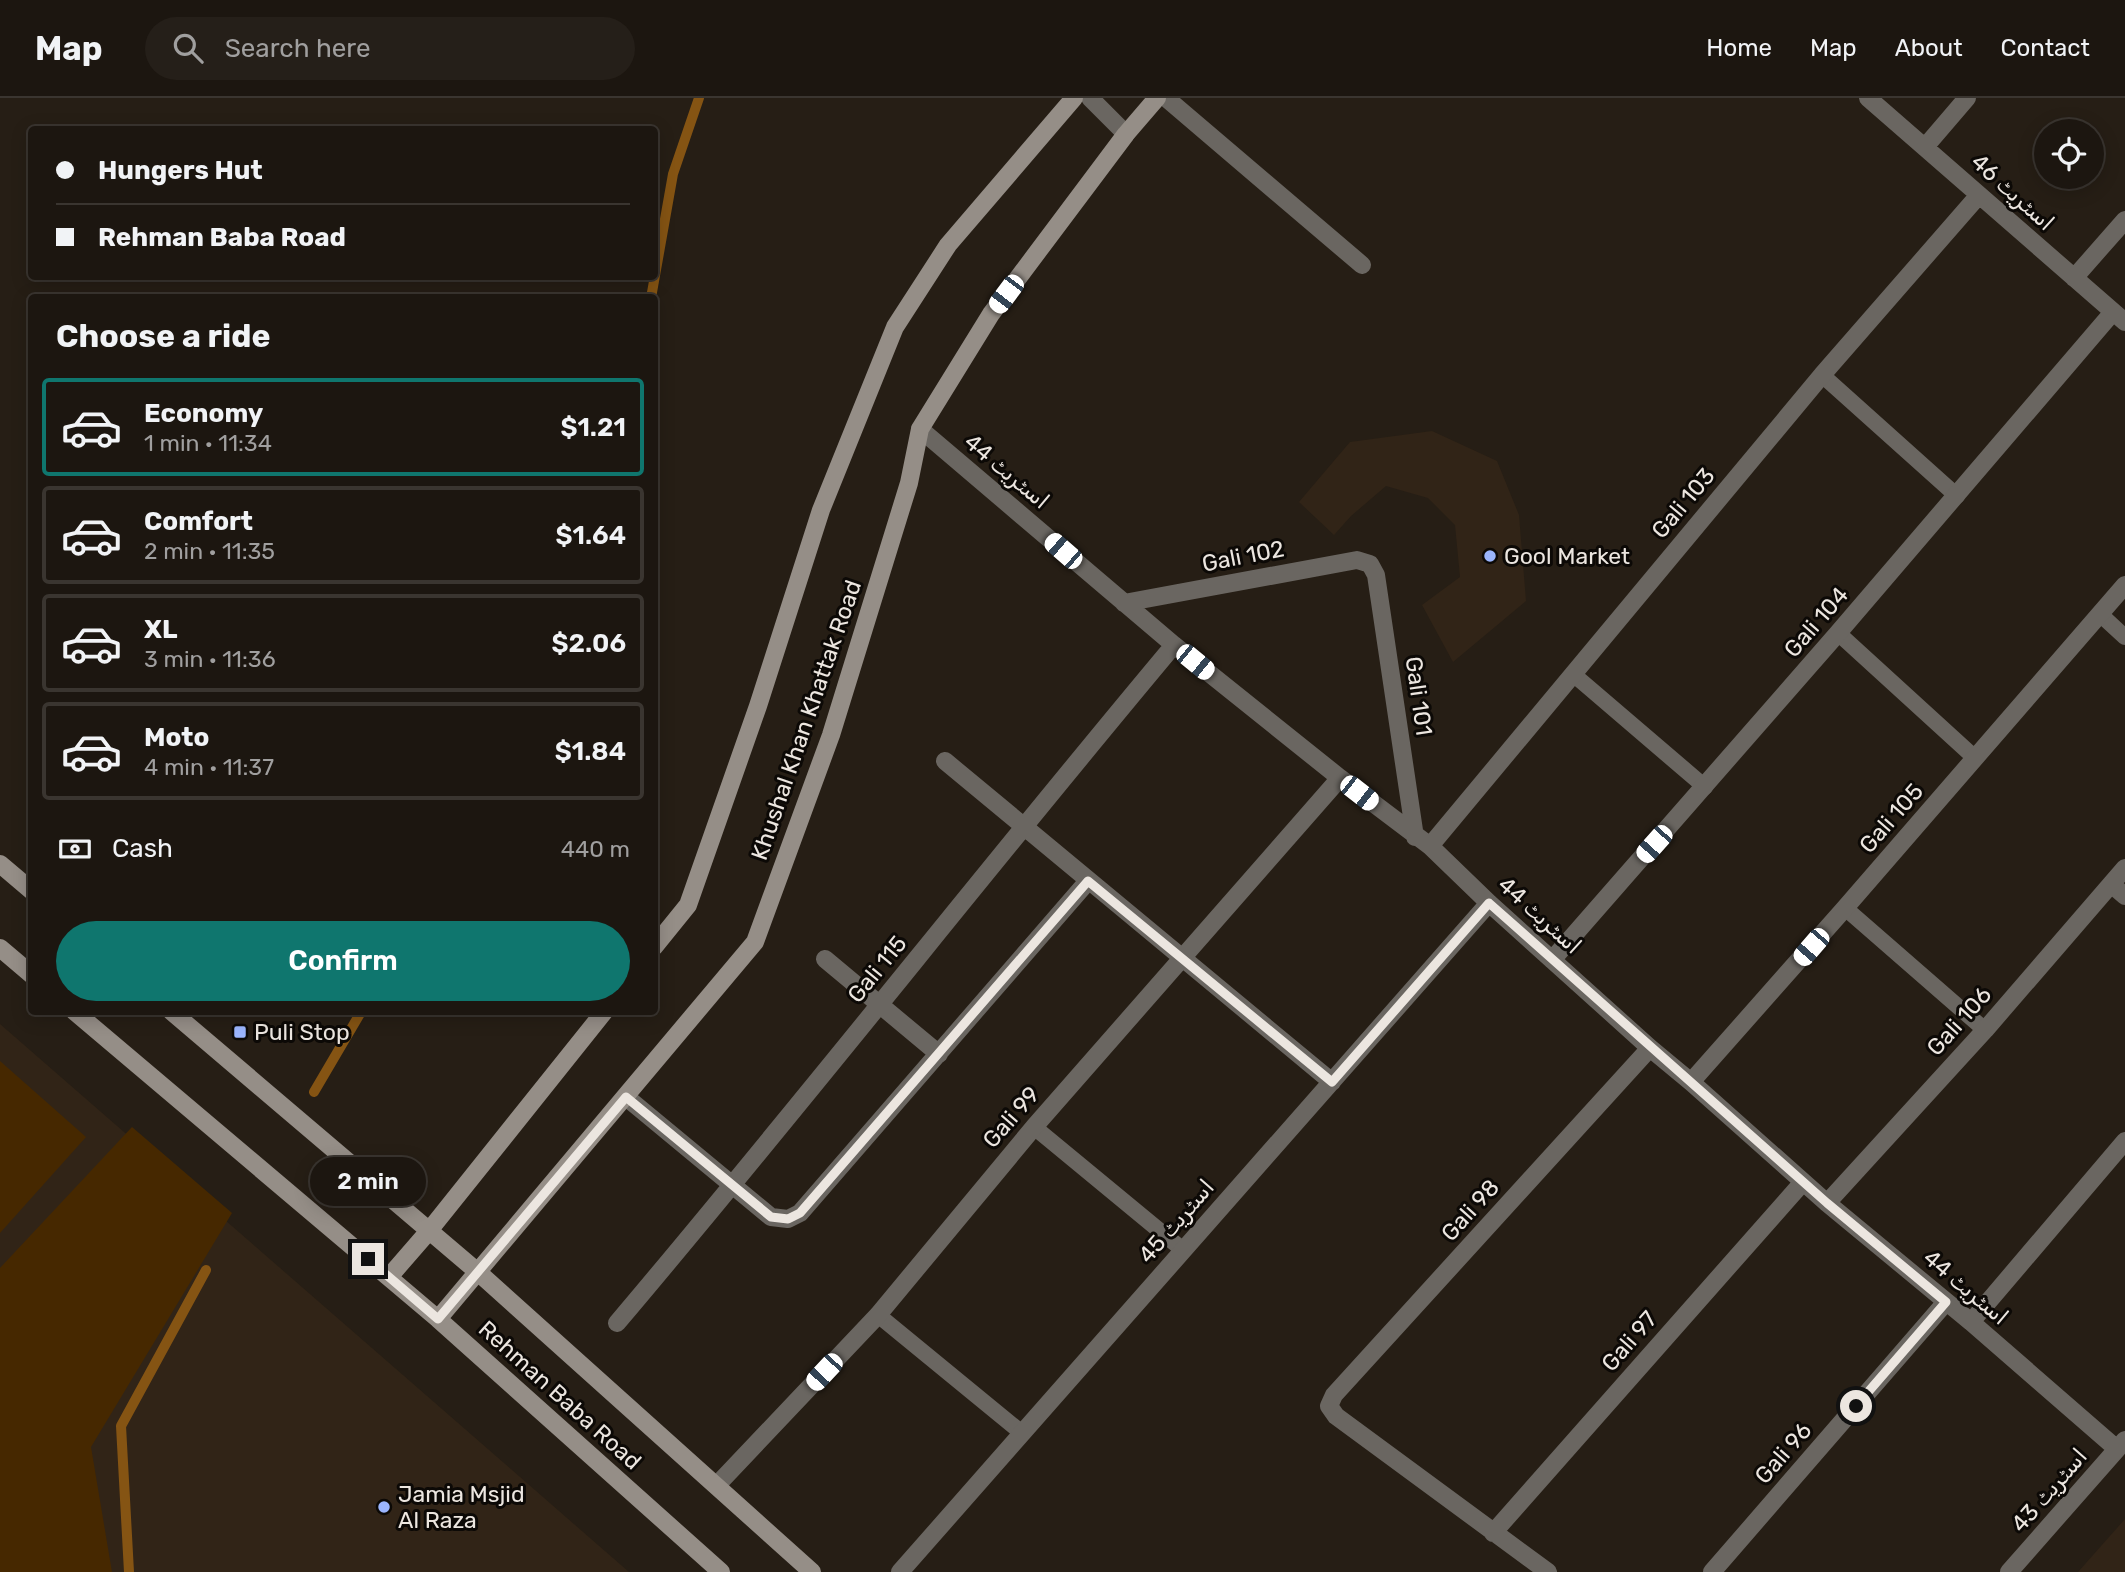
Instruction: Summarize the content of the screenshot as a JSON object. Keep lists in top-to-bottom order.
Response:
{
  "streets": {
    "street": [
      "اسٹریٹ 46",
      "اسٹریٹ 44",
      "Gali 103",
      "Gali 102",
      "Gali 104",
      "Gali 101",
      "Khushal Khan Khattak Road",
      "Gali 105",
      "Gali 115",
      "Gali 106",
      "Gali 99",
      "Gali 98",
      "اسٹریٹ 45",
      "Gali 97",
      "Rehman Baba Road",
      "Gali 96",
      "اسٹریٹ 43"
    ]
  },
  "crossings": [
    ["اسٹریٹ 46", "Gali 103"],
    ["اسٹریٹ 46", "Gali 104"],
    ["اسٹریٹ 44", "Gali 103"],
    ["اسٹریٹ 44", "Gali 102"],
    ["اسٹریٹ 44", "Gali 104"],
    ["اسٹریٹ 44", "Gali 101"],
    ["اسٹریٹ 44", "Khushal Khan Khattak Road"],
    ["اسٹریٹ 44", "Gali 105"],
    ["اسٹریٹ 44", "Gali 115"],
    ["اسٹریٹ 44", "Gali 106"],
    ["اسٹریٹ 44", "Gali 99"],
    ["اسٹریٹ 44", "Gali 98"],
    ["اسٹریٹ 44", "اسٹریٹ 45"],
    ["اسٹریٹ 44", "Gali 97"],
    ["اسٹریٹ 44", "Gali 96"],
    ["اسٹریٹ 44", "اسٹریٹ 43"],
    ["Gali 103", "Gali 101"],
    ["Gali 102", "Gali 101"],
    ["Khushal Khan Khattak Road", "Rehman Baba Road"],
    ["Gali 99", "Rehman Baba Road"],
    ["Gali 98", "Gali 97"]
  ],
  "places": {
    "other": ["Gool Market", "Jamia Msjid Al Raza"],
    "transit": ["Puli Stop"]
  },
  "page": {
    "header": "Map",
    "search": "Search here",
    "nav": [
      "Home",
      "Map",
      "About",
      "Contact"
    ],
    "banner": ["Hungers Hut", "Rehman Baba Road"],
    "heading": "Choose a ride",
    "list": [
      {
        "name": "Economy",
        "note": "1 min · 11:34",
        "value": "$1.21"
      },
      {
        "name": "Comfort",
        "note": "2 min · 11:35",
        "value": "$1.64"
      },
      {
        "name": "XL",
        "note": "3 min · 11:36",
        "value": "$2.06"
      },
      {
        "name": "Moto",
        "note": "4 min · 11:37",
        "value": "$1.84"
      }
    ],
    "pay": ["Cash", "440 m"],
    "buttons": "Confirm",
    "bubble": "2 min"
  }
}
